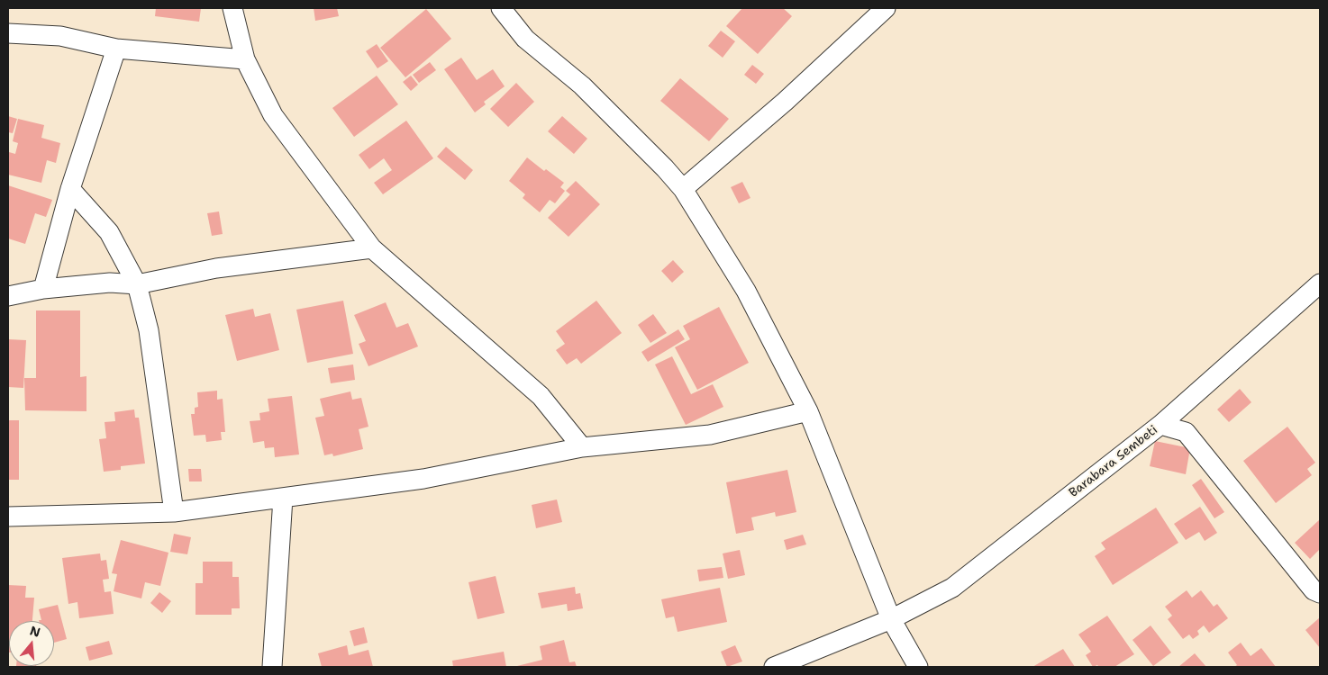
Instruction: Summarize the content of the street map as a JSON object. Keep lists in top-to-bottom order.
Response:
{
  "streets": {
    "street": ["Barabara Sembeti"]
  },
  "north": "top"
}
